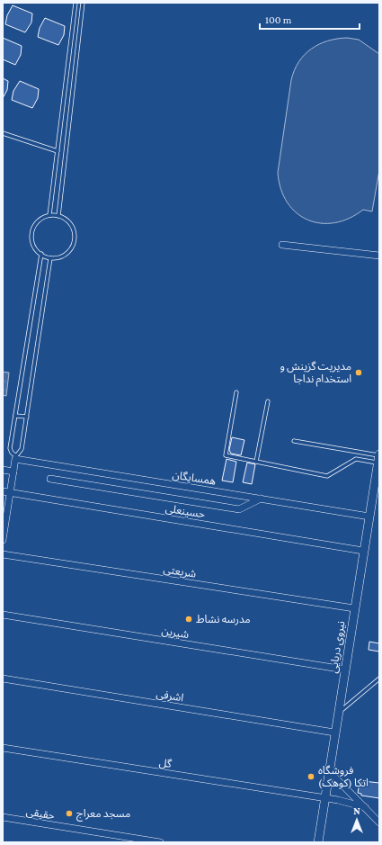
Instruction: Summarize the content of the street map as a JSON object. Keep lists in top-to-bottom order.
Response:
{
  "streets": {
    "main road": ["نیروی دریایی"],
    "street": [
      "همسایگان",
      "حسینعلی",
      "شریعتی",
      "شیرین",
      "اشرفی",
      "گل",
      "حقیقی"
    ]
  },
  "crossings": [
    ["همسایگان", "نیروی دریایی"],
    ["حسینعلی", "نیروی دریایی"],
    ["شریعتی", "نیروی دریایی"],
    ["شیرین", "نیروی دریایی"],
    ["نیروی دریایی", "اشرفی"],
    ["نیروی دریایی", "گل"]
  ],
  "places": [
    "مدیریت گزینش و استخدام نداجا",
    "مدرسه نشاط",
    "فروشگاه اتکا (کوهک)",
    "مسجد معراج"
  ],
  "scale_bar": "100 m",
  "north": "top"
}
